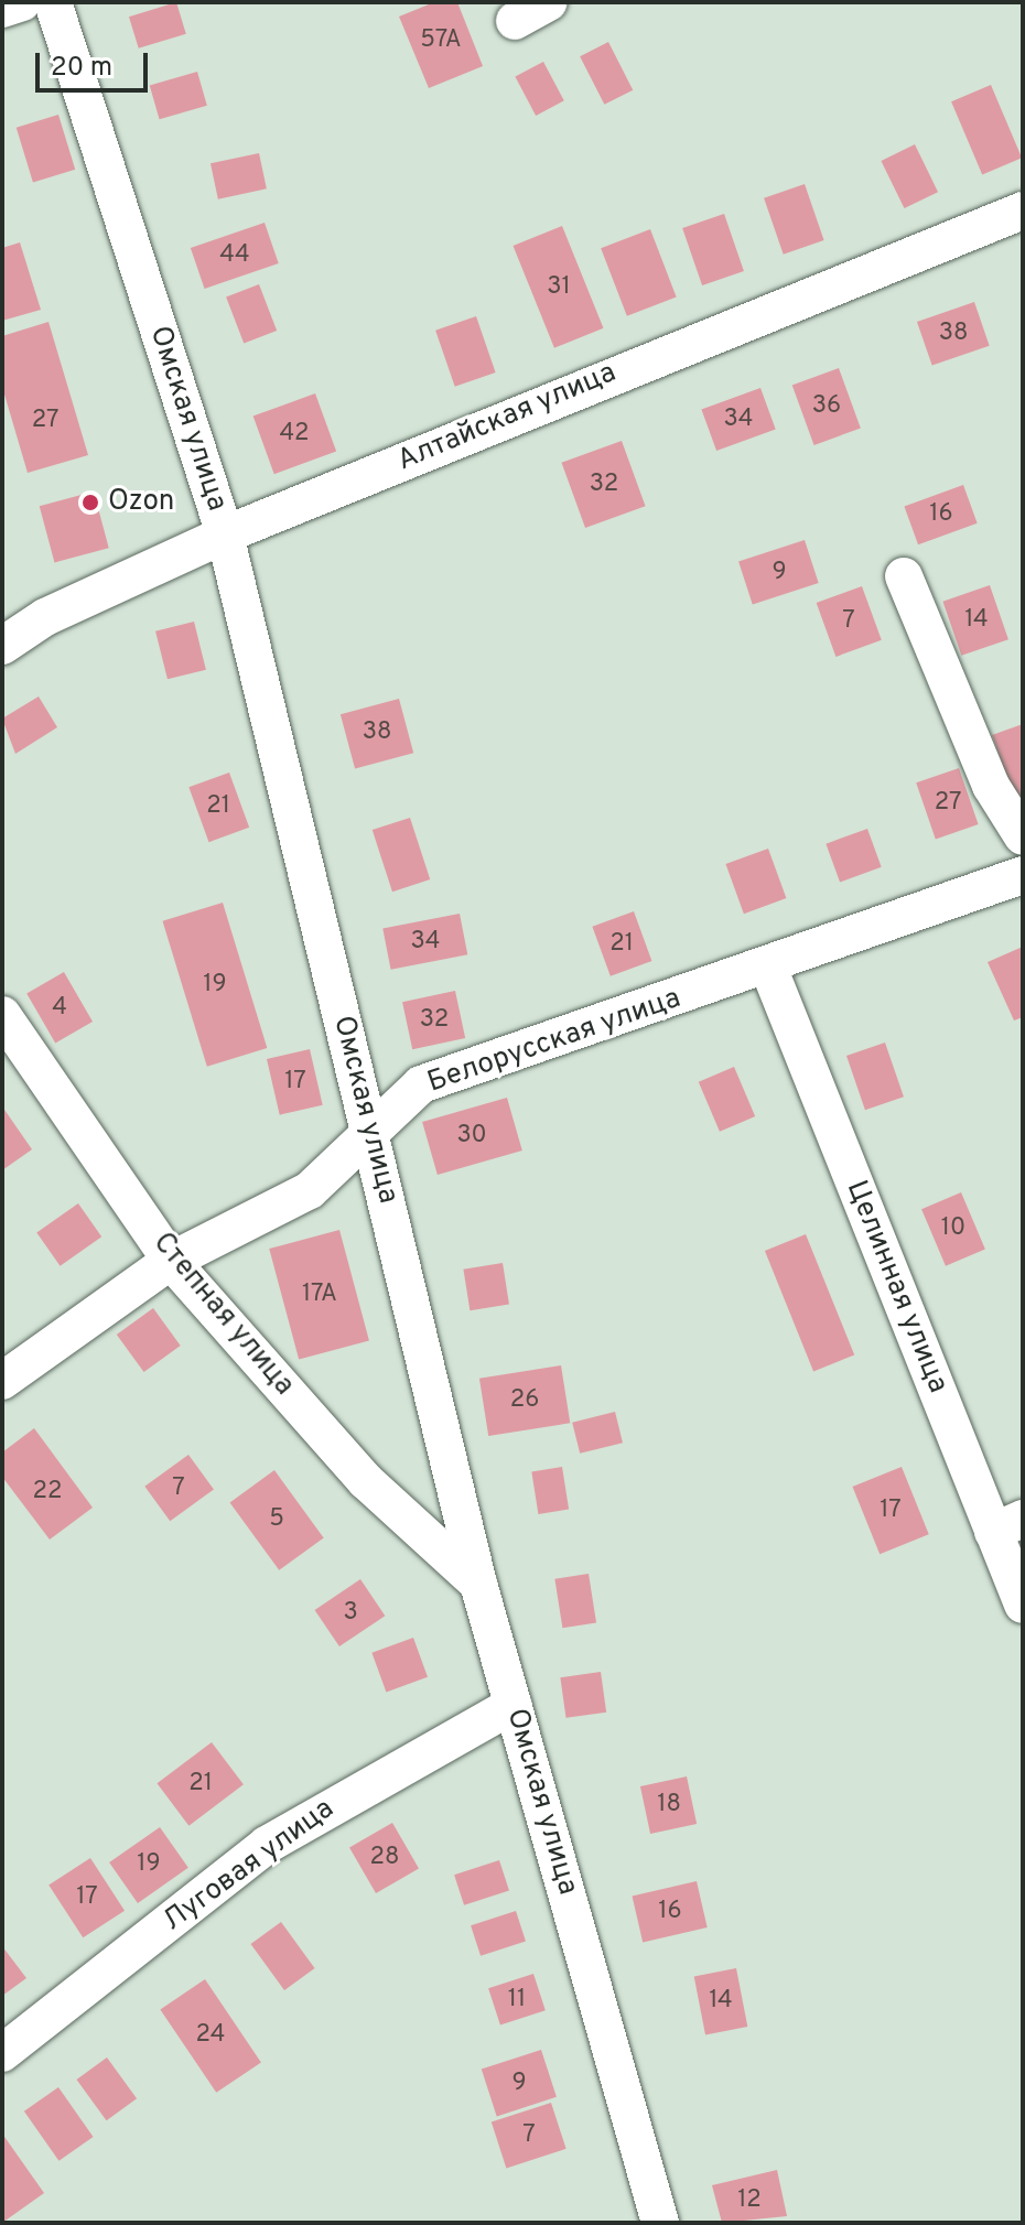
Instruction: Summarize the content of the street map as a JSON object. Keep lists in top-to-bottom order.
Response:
{
  "streets": {
    "street": [
      "Алтайская улица",
      "Омская улица",
      "Белорусская улица",
      "Целинная улица",
      "Степная улица",
      "Луговая улица"
    ]
  },
  "crossings": [
    ["Алтайская улица", "Омская улица"],
    ["Омская улица", "Белорусская улица"],
    ["Омская улица", "Степная улица"],
    ["Омская улица", "Луговая улица"],
    ["Белорусская улица", "Целинная улица"],
    ["Белорусская улица", "Степная улица"]
  ],
  "places": ["Ozon"],
  "house_numbers": [
    "57А",
    "44",
    "31",
    "38",
    "36",
    "34",
    "27",
    "42",
    "32",
    "16",
    "9",
    "14",
    "7",
    "38",
    "27",
    "21",
    "34",
    "21",
    "19",
    "4",
    "32",
    "17",
    "30",
    "10",
    "17А",
    "26",
    "7",
    "22",
    "17",
    "5",
    "3",
    "21",
    "18",
    "28",
    "19",
    "17",
    "16",
    "11",
    "14",
    "24",
    "9",
    "7",
    "12"
  ],
  "scale_bar": "20 m"
}
